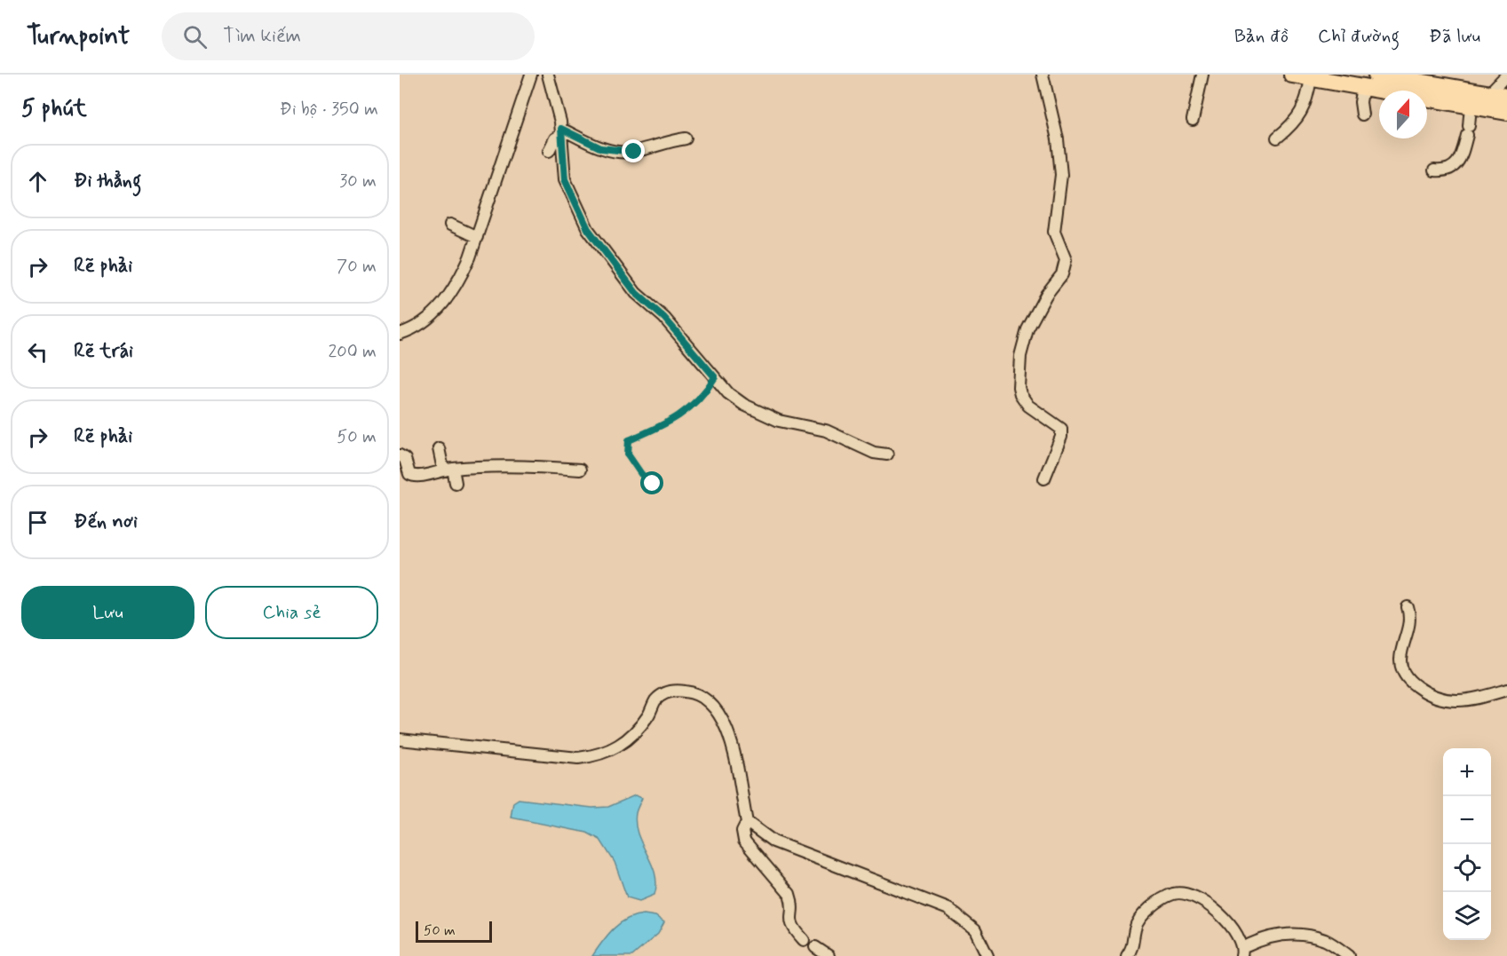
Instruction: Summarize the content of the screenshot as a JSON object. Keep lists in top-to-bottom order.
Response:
{
  "scale_bar": "50 m",
  "north": "top",
  "page": {
    "header": "Turnpoint",
    "search": "Tìm kiếm",
    "nav": ["Bản đồ", "Chỉ đường", "Đã lưu"],
    "heading": ["5 phút", "Đi bộ · 350 m"],
    "list": [
      ["Đi thẳng", "30 m"],
      ["Rẽ phải", "70 m"],
      ["Rẽ trái", "200 m"],
      ["Rẽ phải", "50 m"],
      "Đến nơi"
    ],
    "buttons": ["Lưu", "Chia sẻ"],
    "map_buttons": ["+", "−"],
    "scale": "50 m"
  }
}
